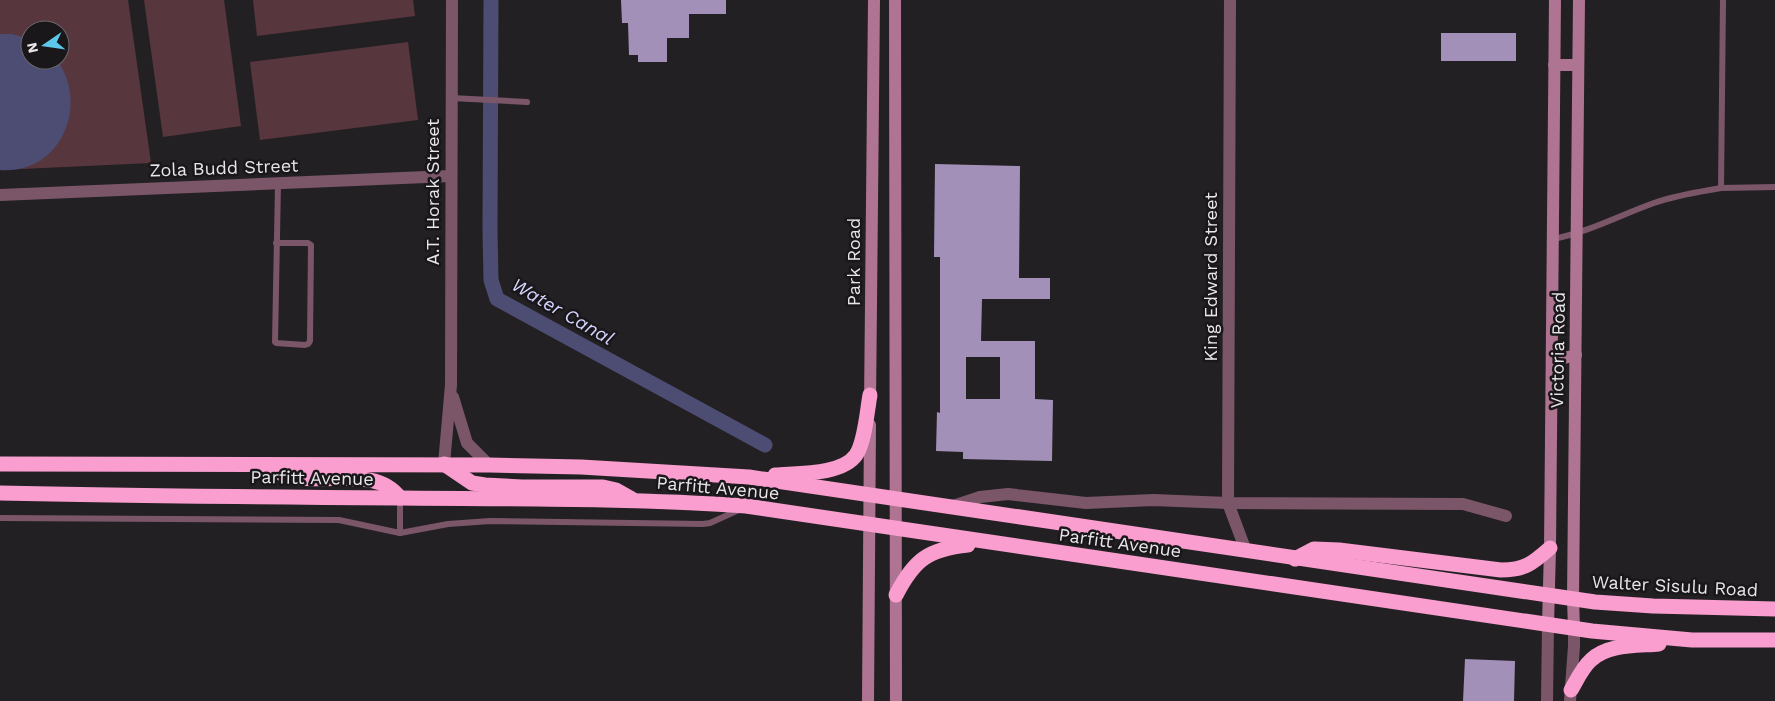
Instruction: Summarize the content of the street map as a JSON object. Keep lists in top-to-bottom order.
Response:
{
  "streets": {
    "highway": ["Parfitt Avenue", "Walter Sisulu Road"],
    "street": [
      "Zola Budd Street",
      "A.T. Horak Street",
      "Park Road",
      "King Edward Street",
      "Victoria Road"
    ]
  },
  "crossings": [
    ["Zola Budd Street", "A.T. Horak Street"],
    ["A.T. Horak Street", "Parfitt Avenue"],
    ["Park Road", "Parfitt Avenue"],
    ["King Edward Street", "Parfitt Avenue"],
    ["Victoria Road", "Parfitt Avenue"],
    ["Victoria Road", "Walter Sisulu Road"],
    ["Parfitt Avenue", "Walter Sisulu Road"]
  ],
  "water": ["Water Canal"],
  "north": "left"
}
